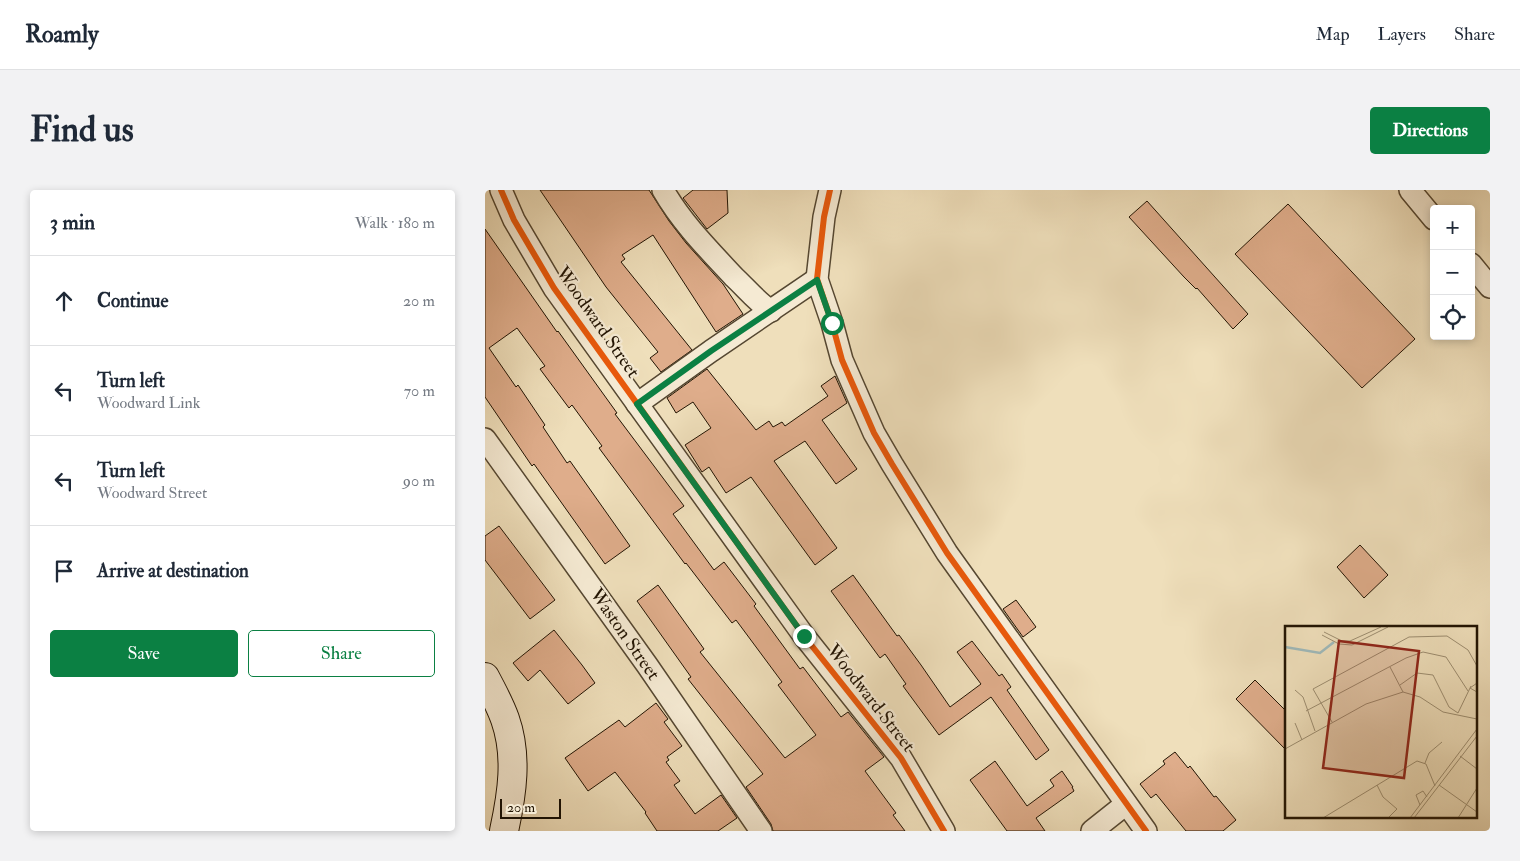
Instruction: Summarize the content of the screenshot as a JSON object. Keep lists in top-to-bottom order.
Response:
{
  "streets": {
    "street": ["Woodward Street", "Waston Street"]
  },
  "scale_bar": "20 m",
  "page": {
    "header": "Roamly",
    "nav": ["Map", "Layers", "Share"],
    "buttons": [
      "Directions",
      ["Save", "Share"]
    ],
    "title": "Find us",
    "heading": ["3 min", "Walk · 180 m"],
    "map_buttons": ["+", "−"],
    "list": [
      ["Continue", "20 m"],
      ["Turn left", "Woodward Link", "70 m"],
      ["Turn left", "Woodward Street", "90 m"],
      "Arrive at destination"
    ],
    "scale": "20 m"
  }
}
